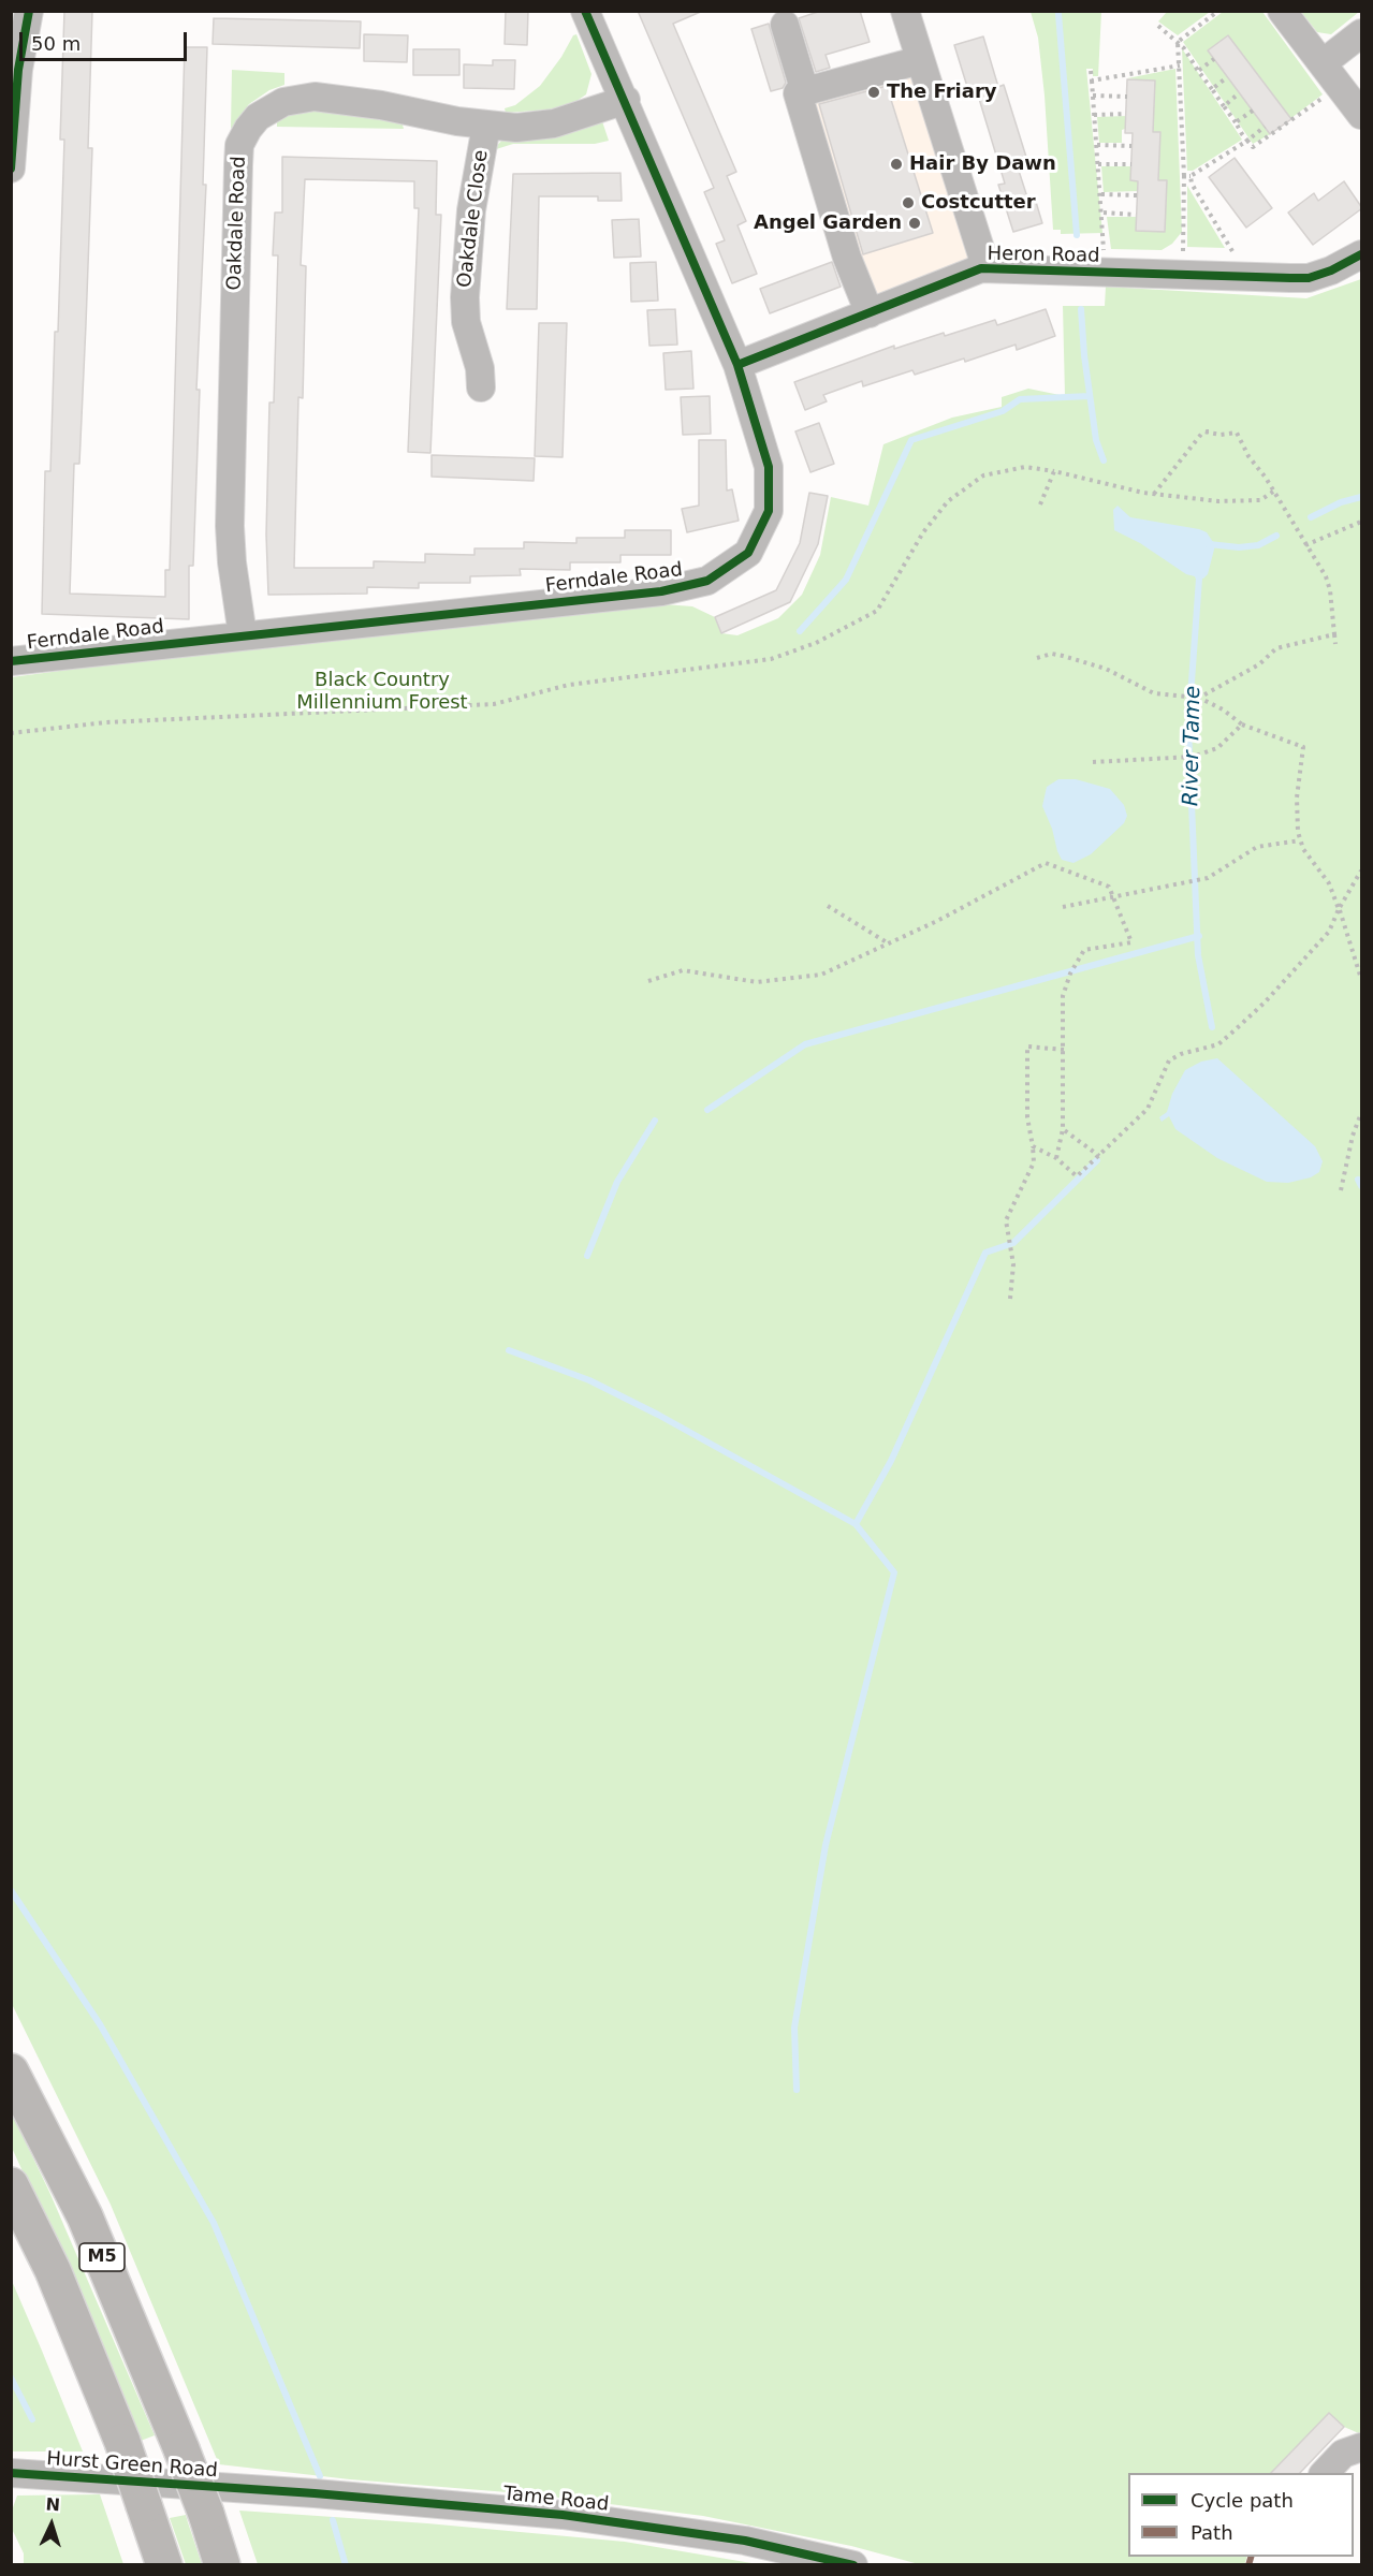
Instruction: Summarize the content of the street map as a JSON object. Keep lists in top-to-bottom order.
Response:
{
  "streets": {
    "highway": ["M5"],
    "street": [
      "Oakdale Close",
      "Oakdale Road",
      "Heron Road",
      "Ferndale Road",
      "Hurst Green Road",
      "Tame Road"
    ]
  },
  "crossings": [
    ["Oakdale Close", "Oakdale Road"],
    ["Oakdale Road", "Ferndale Road"],
    ["Heron Road", "Ferndale Road"],
    ["Hurst Green Road", "Tame Road"]
  ],
  "water": ["River Tame"],
  "parks": ["Black Country Millennium Forest"],
  "places": [
    "The Friary",
    "Hair By Dawn",
    "Costcutter",
    "Angel Garden"
  ],
  "legend": ["Cycle path", "Path"],
  "scale_bar": "50 m",
  "north": "top"
}
